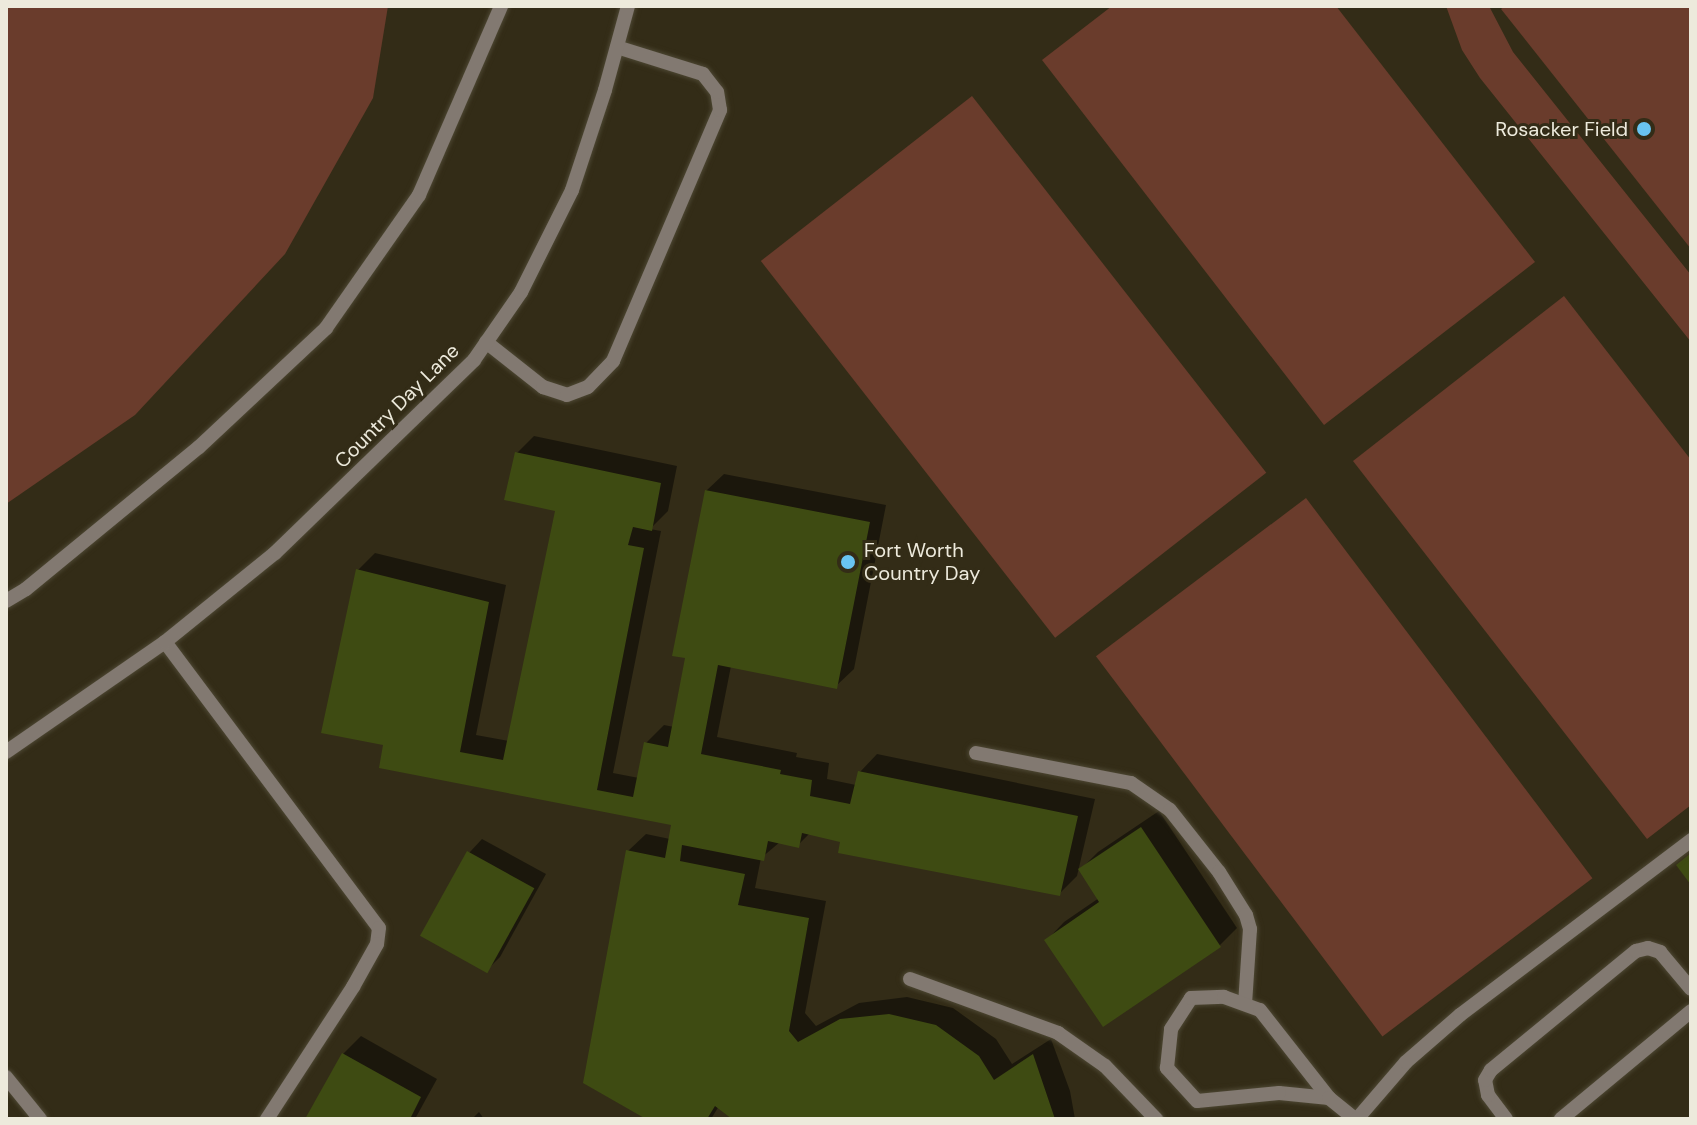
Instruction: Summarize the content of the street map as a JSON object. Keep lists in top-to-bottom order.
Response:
{
  "streets": {
    "lane": ["Country Day Lane"]
  },
  "places": ["Rosacker Field", "Fort Worth Country Day"]
}
